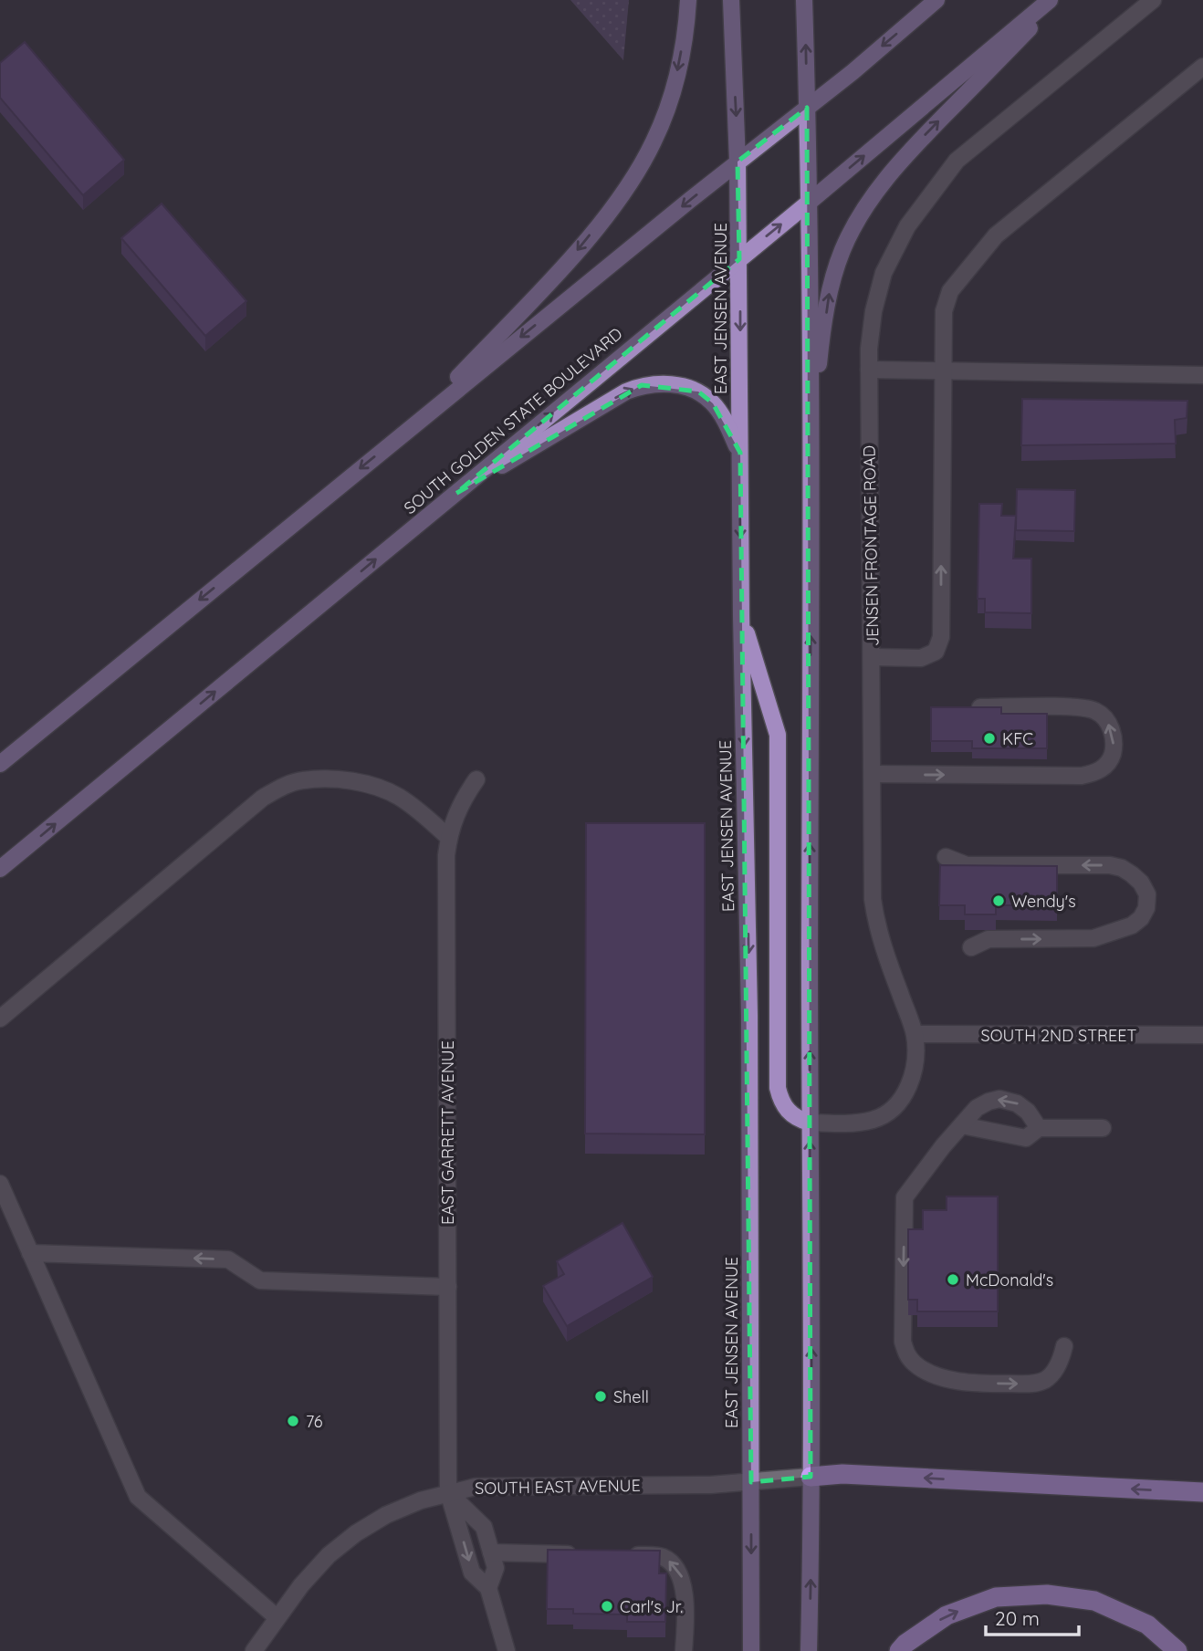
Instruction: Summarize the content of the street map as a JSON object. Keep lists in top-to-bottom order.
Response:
{
  "streets": {
    "main road": ["EAST JENSEN AVENUE", "SOUTH GOLDEN STATE BOULEVARD"],
    "street": [
      "JENSEN FRONTAGE ROAD",
      "SOUTH 2ND STREET",
      "EAST GARRETT AVENUE",
      "SOUTH EAST AVENUE"
    ]
  },
  "crossings": [
    ["EAST JENSEN AVENUE", "SOUTH GOLDEN STATE BOULEVARD"],
    ["EAST JENSEN AVENUE", "SOUTH EAST AVENUE"],
    ["JENSEN FRONTAGE ROAD", "SOUTH 2ND STREET"],
    ["EAST GARRETT AVENUE", "SOUTH EAST AVENUE"]
  ],
  "places": [
    "KFC",
    "Wendy's",
    "McDonald's",
    "Shell",
    "76",
    "Carl's Jr."
  ],
  "scale_bar": "20 m"
}
